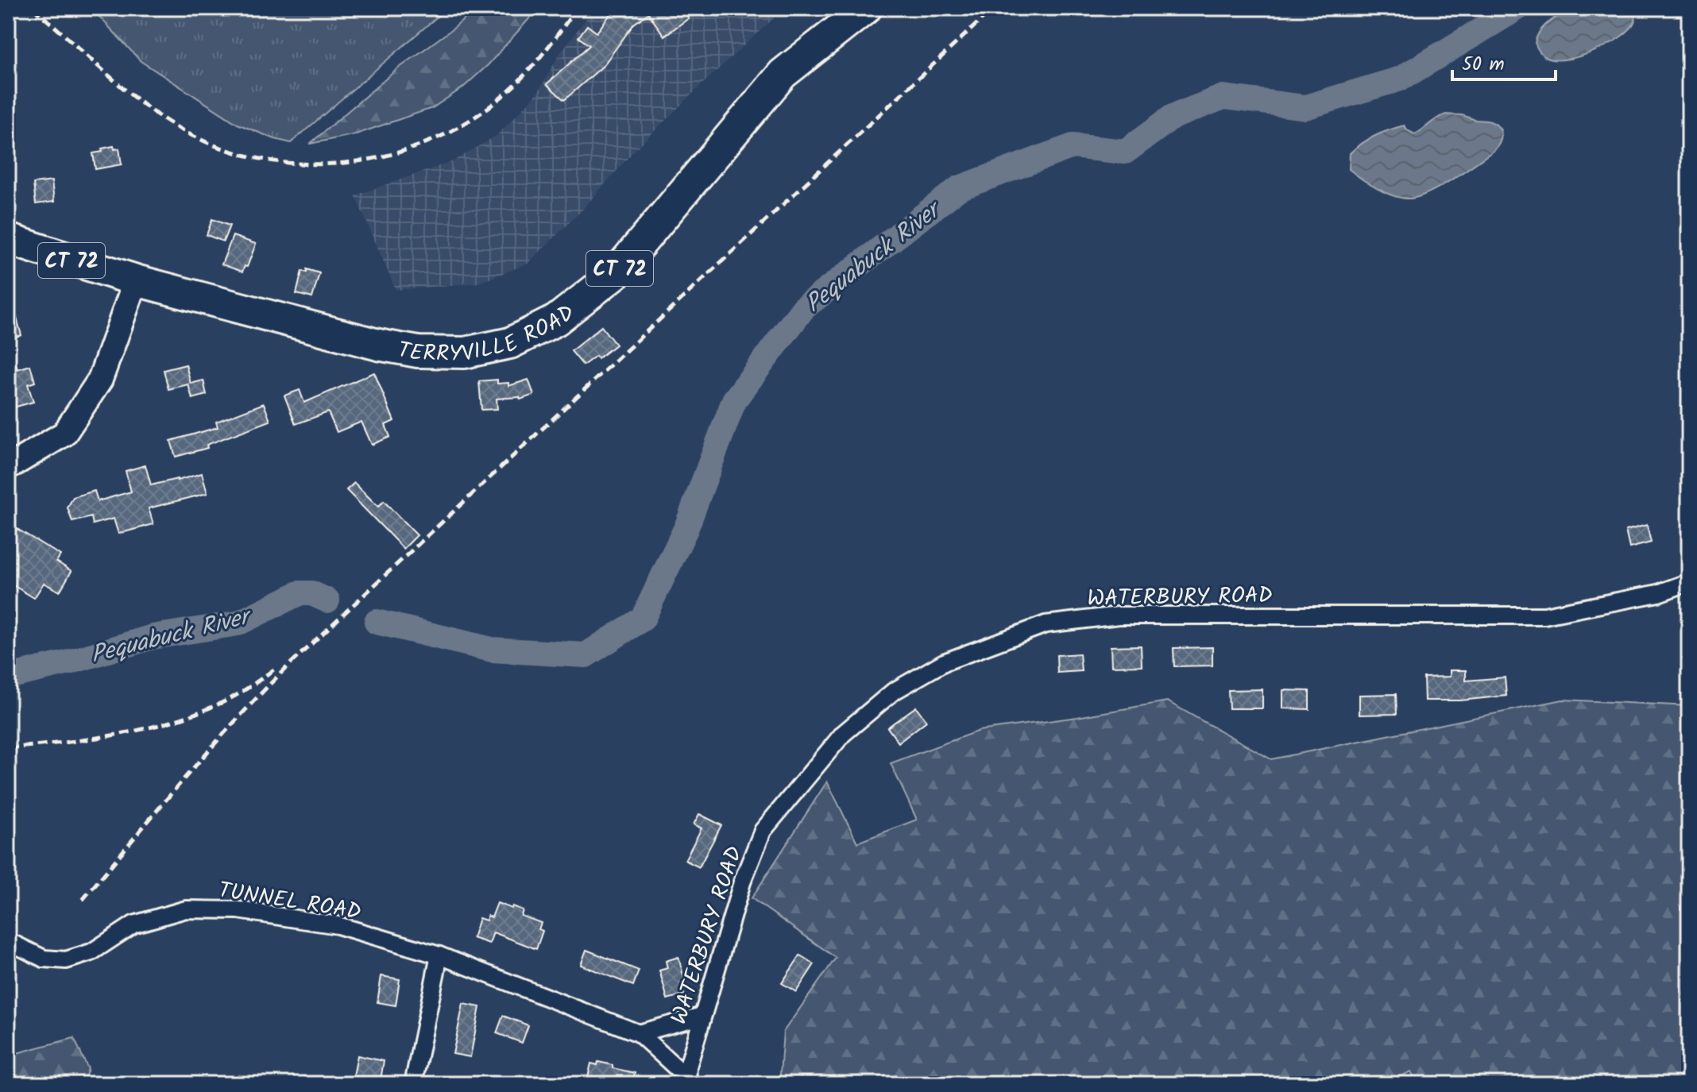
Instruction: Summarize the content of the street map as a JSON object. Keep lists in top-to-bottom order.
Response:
{
  "streets": {
    "highway": ["CT 72", "TERRYVILLE ROAD"],
    "street": ["WATERBURY ROAD", "TUNNEL ROAD"]
  },
  "crossings": [
    ["CT 72", "TERRYVILLE ROAD"],
    ["WATERBURY ROAD", "TUNNEL ROAD"]
  ],
  "water": ["Pequabuck River"],
  "scale_bar": "50 m"
}
